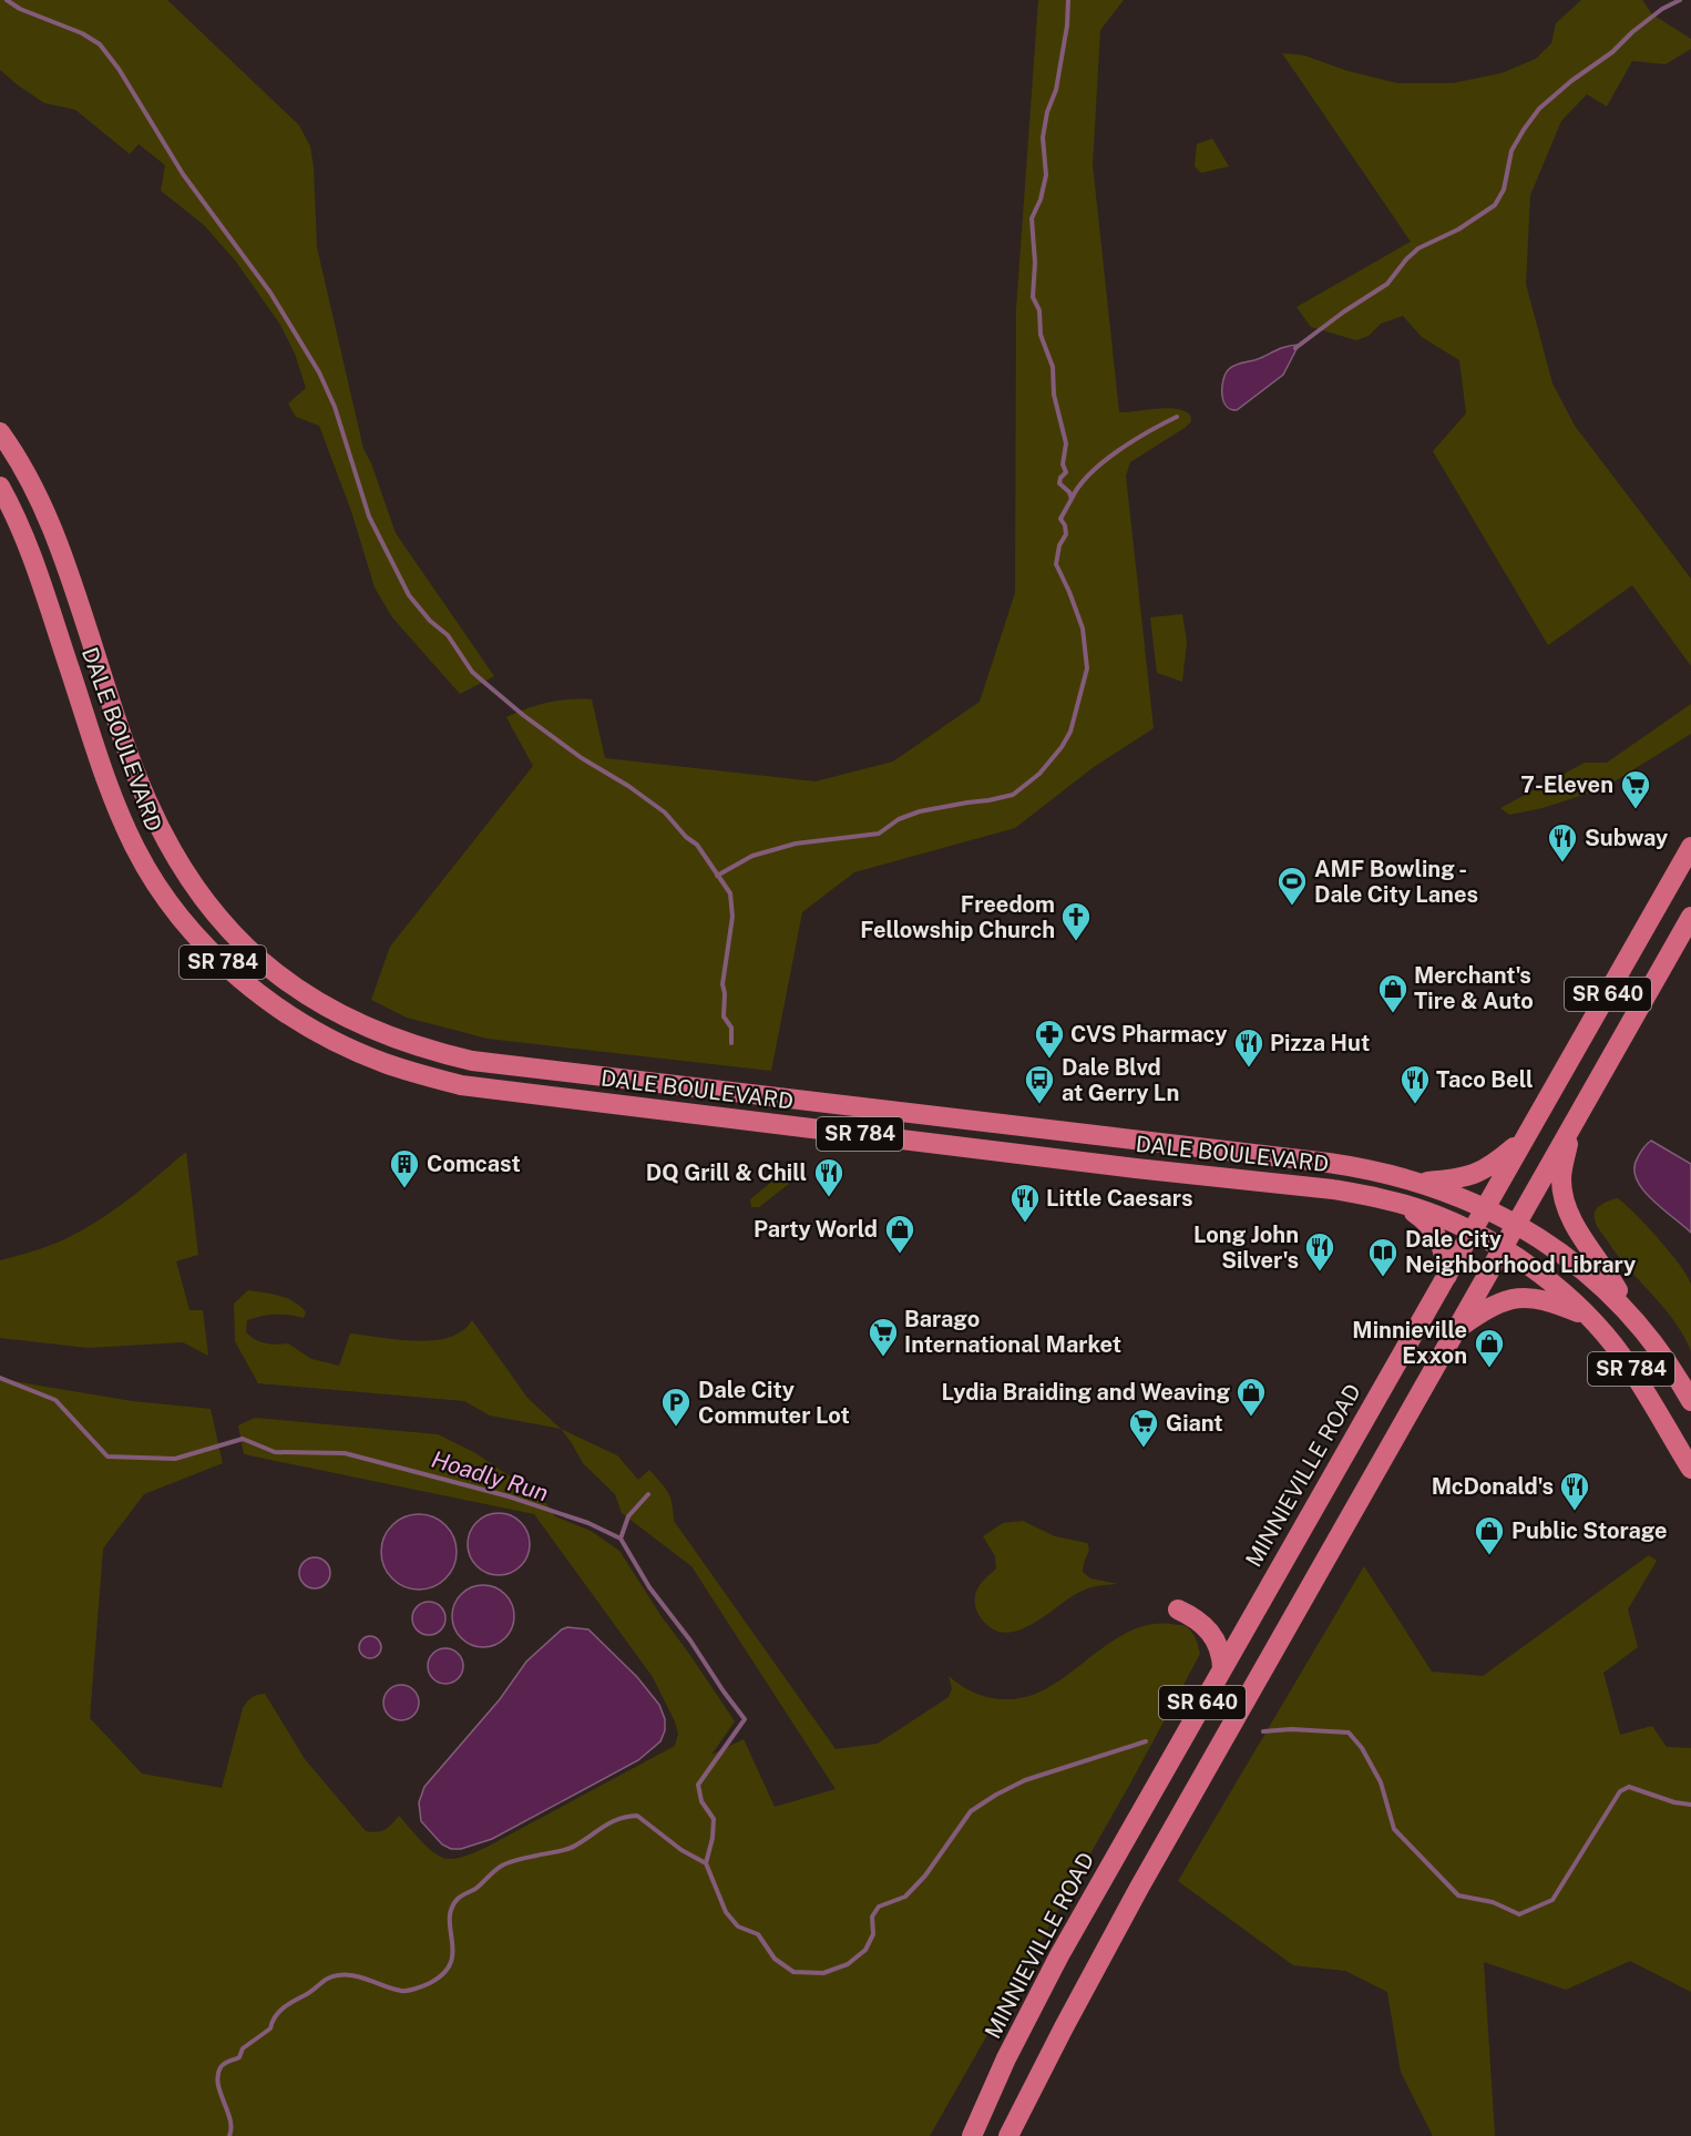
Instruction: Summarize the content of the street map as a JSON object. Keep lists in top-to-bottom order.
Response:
{
  "streets": {
    "main road": [
      "DALE BOULEVARD",
      "SR 784",
      "SR 640",
      "MINNIEVILLE ROAD"
    ]
  },
  "crossings": [
    ["DALE BOULEVARD", "SR 640"],
    ["DALE BOULEVARD", "MINNIEVILLE ROAD"]
  ],
  "water": ["Hoadly Run"],
  "places": {
    "supermarket": ["7-Eleven", "Barago International Market", "Giant"],
    "restaurant": [
      "Subway",
      "Pizza Hut",
      "Taco Bell",
      "DQ Grill & Chill",
      "Little Caesars",
      "Long John Silver's",
      "McDonald's"
    ],
    "sports": ["AMF Bowling - Dale City Lanes"],
    "church": ["Freedom Fellowship Church"],
    "shop": [
      "Merchant's Tire & Auto",
      "Party World",
      "Minnieville Exxon",
      "Lydia Braiding and Weaving",
      "Public Storage"
    ],
    "pharmacy": ["CVS Pharmacy"],
    "bus stop": ["Dale Blvd at Gerry Ln"],
    "building": ["Comcast"],
    "library": ["Dale City Neighborhood Library"],
    "parking": ["Dale City Commuter Lot"]
  }
}
